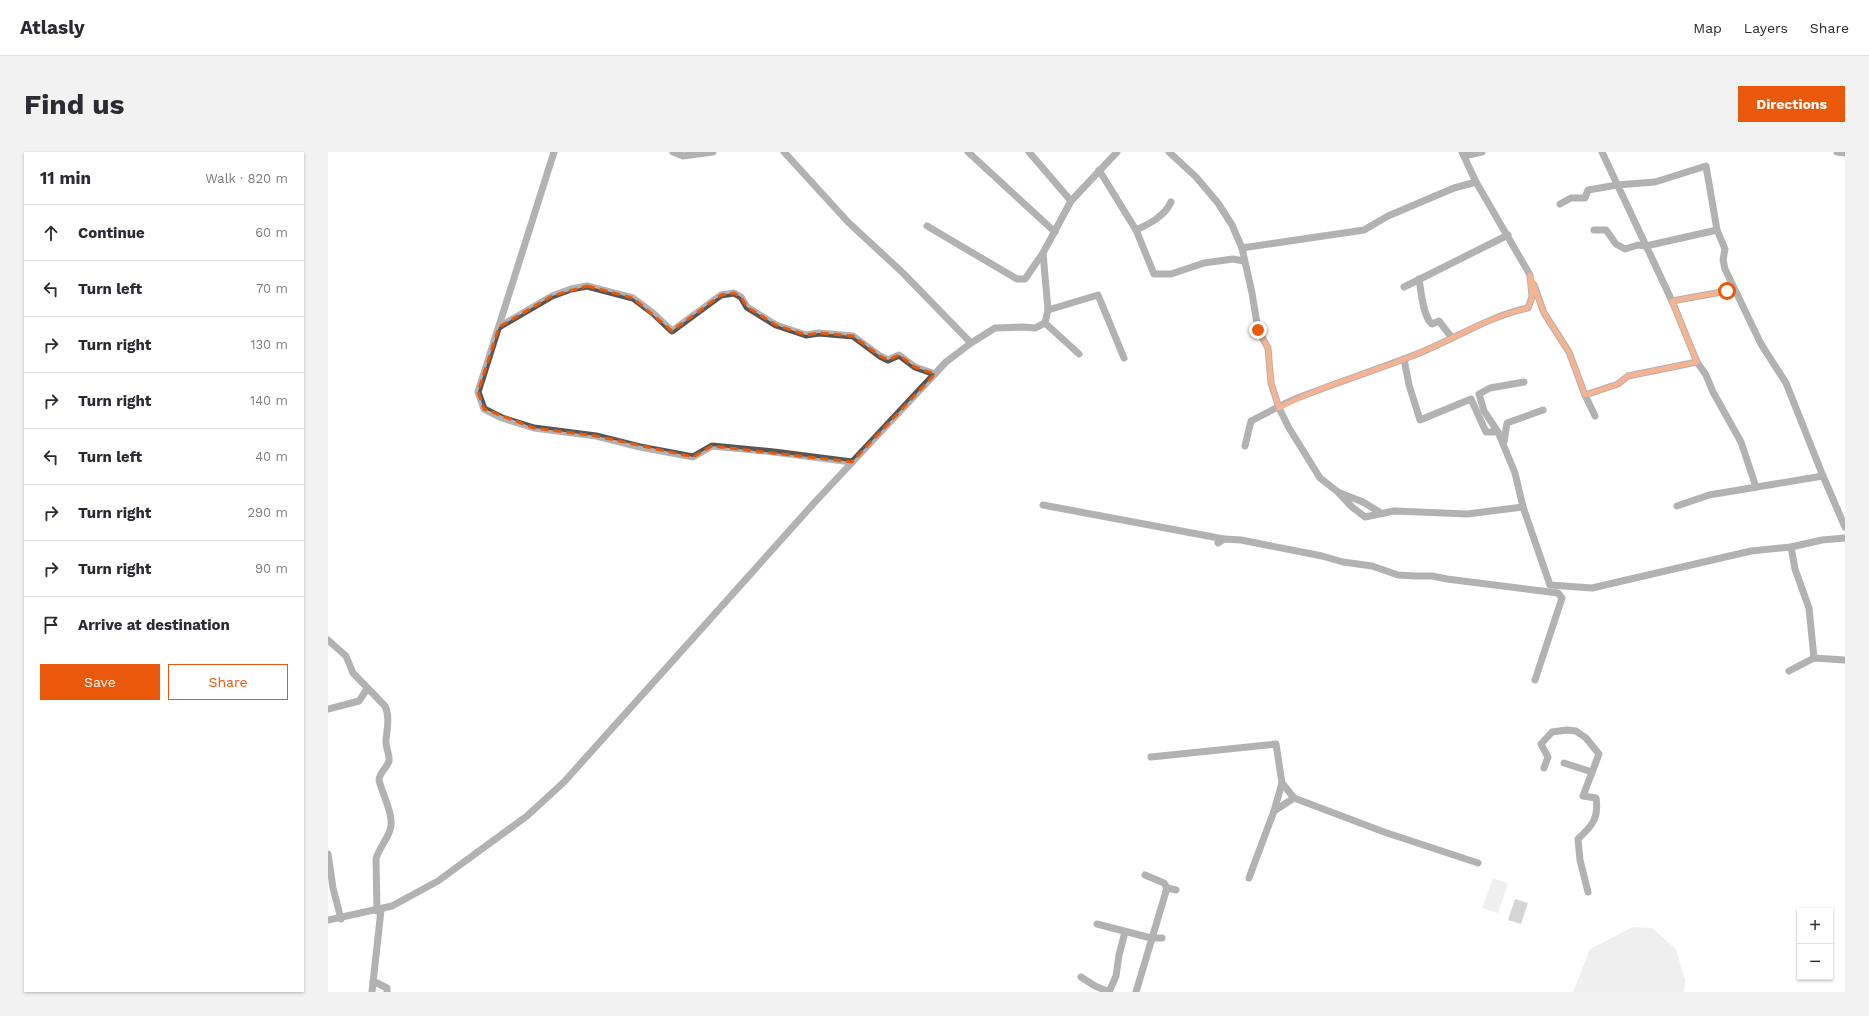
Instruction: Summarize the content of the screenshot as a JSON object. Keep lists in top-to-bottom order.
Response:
{
  "page": {
    "header": "Atlasly",
    "nav": ["Map", "Layers", "Share"],
    "buttons": [
      "Directions",
      ["Save", "Share"]
    ],
    "title": "Find us",
    "heading": ["11 min", "Walk · 820 m"],
    "list": [
      ["Continue", "60 m"],
      ["Turn left", "70 m"],
      ["Turn right", "130 m"],
      ["Turn right", "140 m"],
      ["Turn left", "40 m"],
      ["Turn right", "290 m"],
      ["Turn right", "90 m"],
      "Arrive at destination"
    ],
    "map_buttons": ["+", "−"]
  }
}
